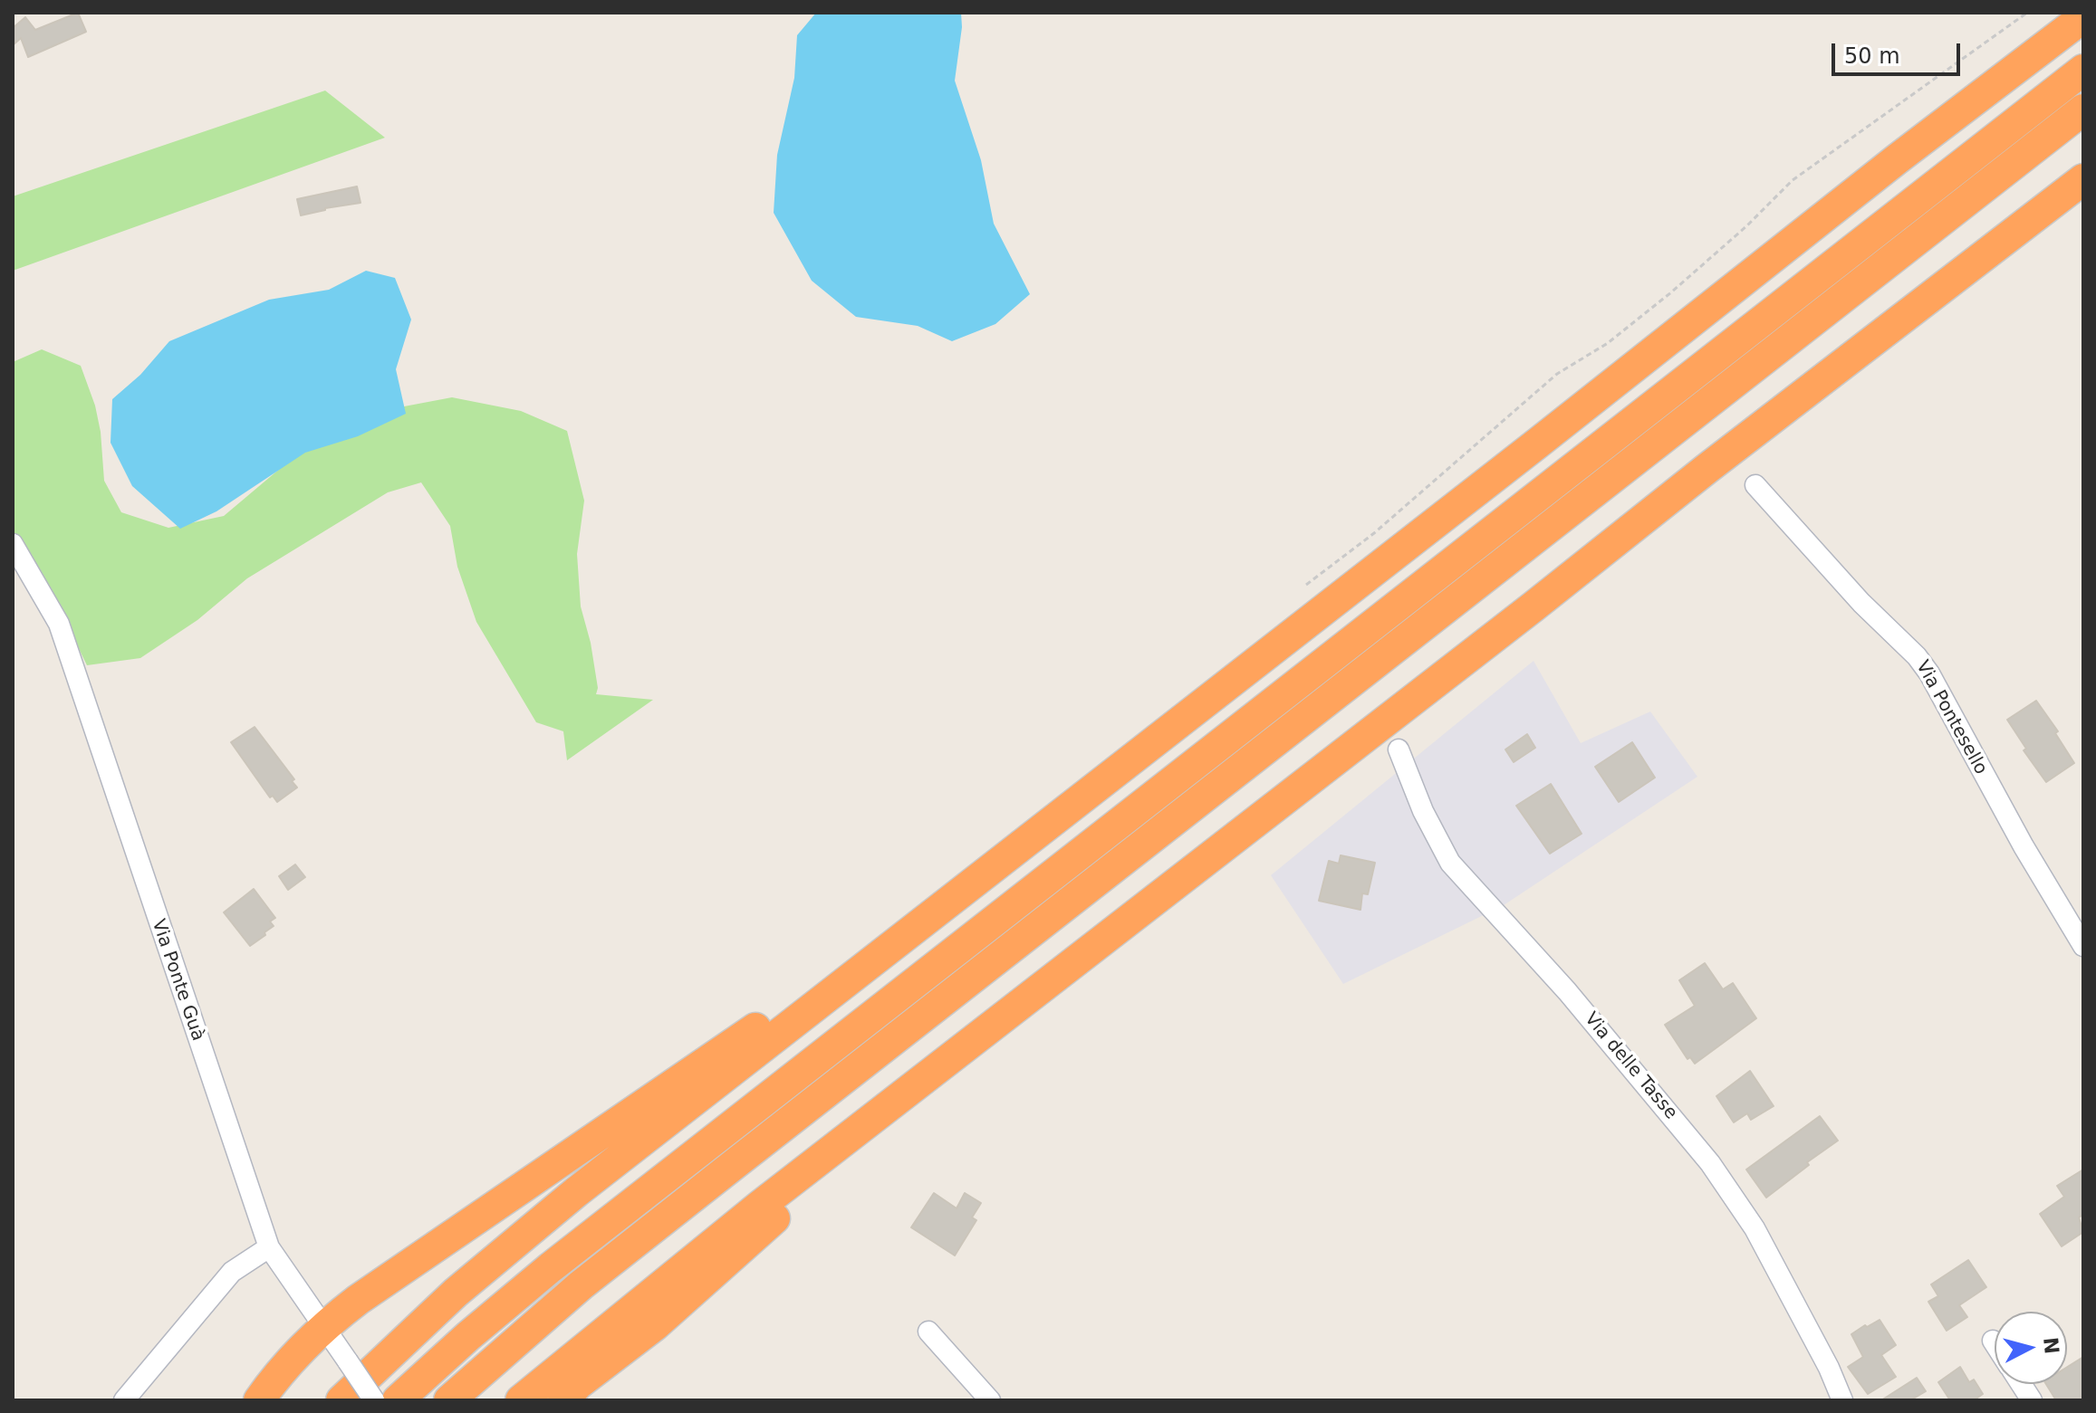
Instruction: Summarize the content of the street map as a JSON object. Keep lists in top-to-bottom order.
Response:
{
  "streets": {
    "street": ["Via Pontesello", "Via Ponte Guà", "Via delle Tasse"]
  },
  "scale_bar": "50 m",
  "north": "right"
}
